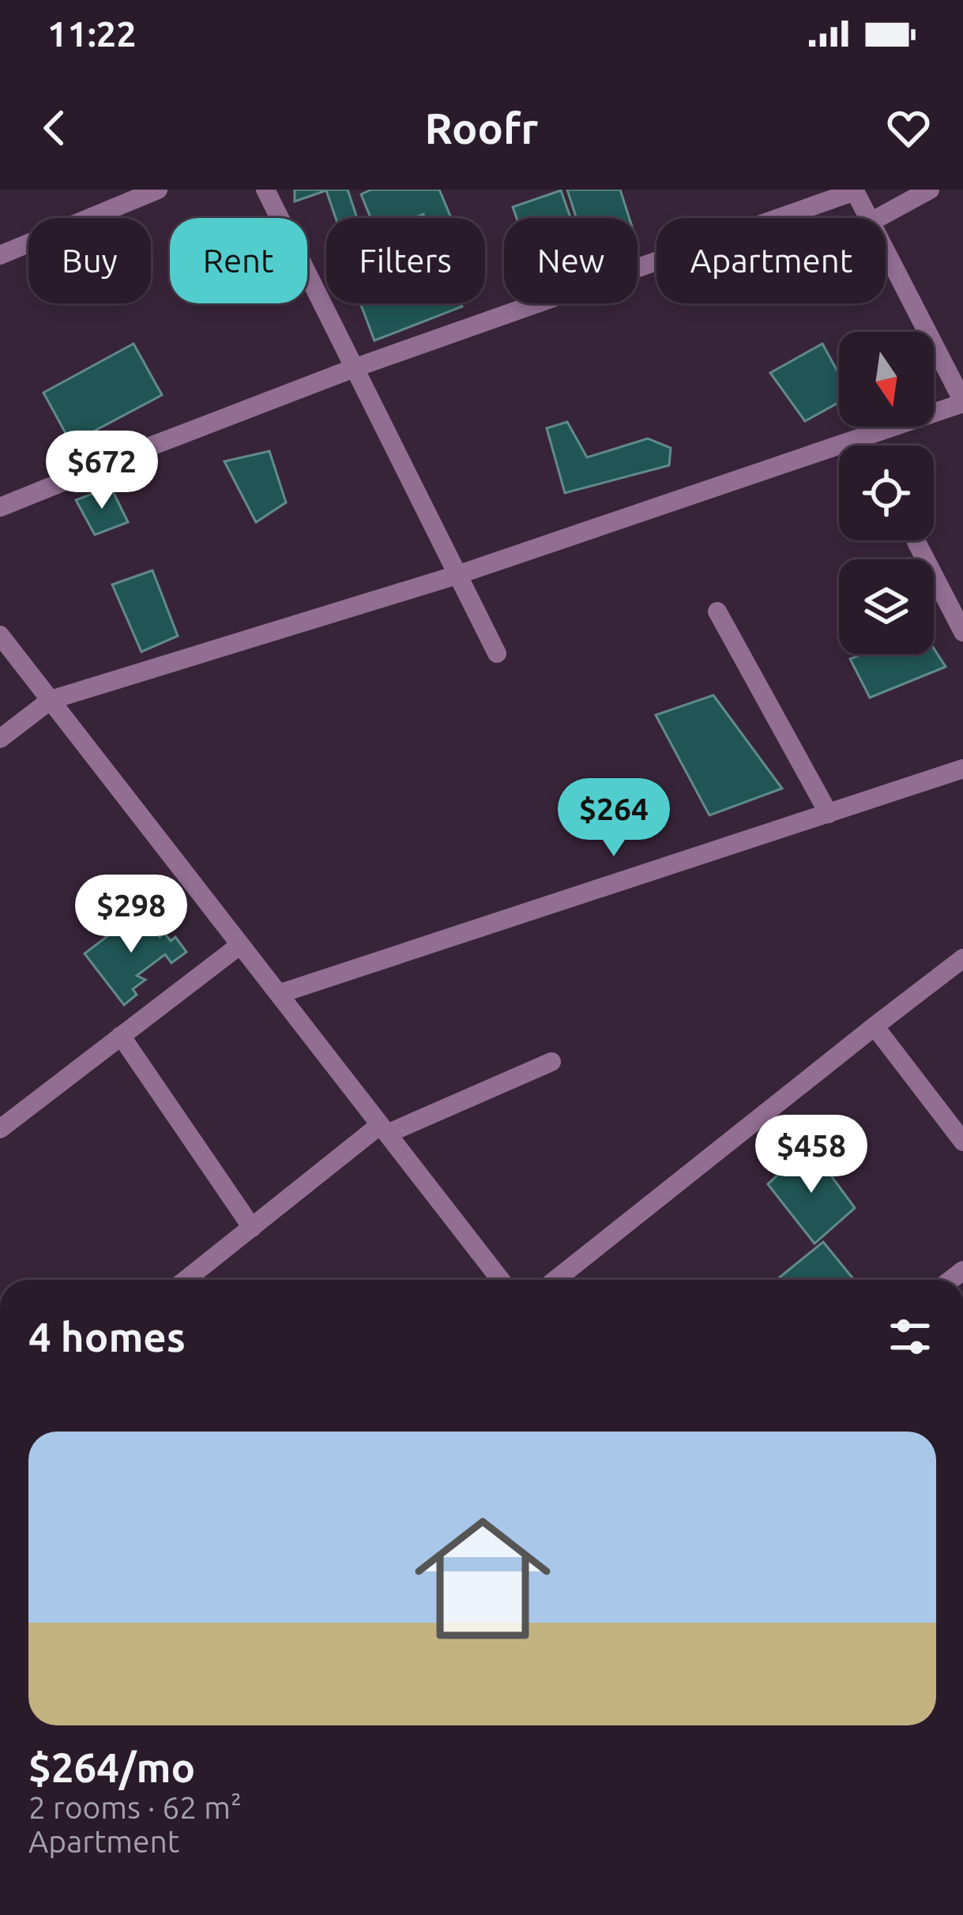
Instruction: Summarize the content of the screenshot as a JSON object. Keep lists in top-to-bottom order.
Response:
{
  "north": "bottom",
  "page": {
    "status": "11:22",
    "header": "Roofr",
    "chip": [
      "Buy",
      "Rent",
      "Filters",
      "New",
      "Apartment"
    ],
    "price": [
      "$672",
      "$264",
      "$298",
      "$458"
    ],
    "heading": "4 homes",
    "list": [
      {
        "name": "$264/mo",
        "note": "2 rooms · 62 m² · Apartment"
      }
    ]
  }
}
